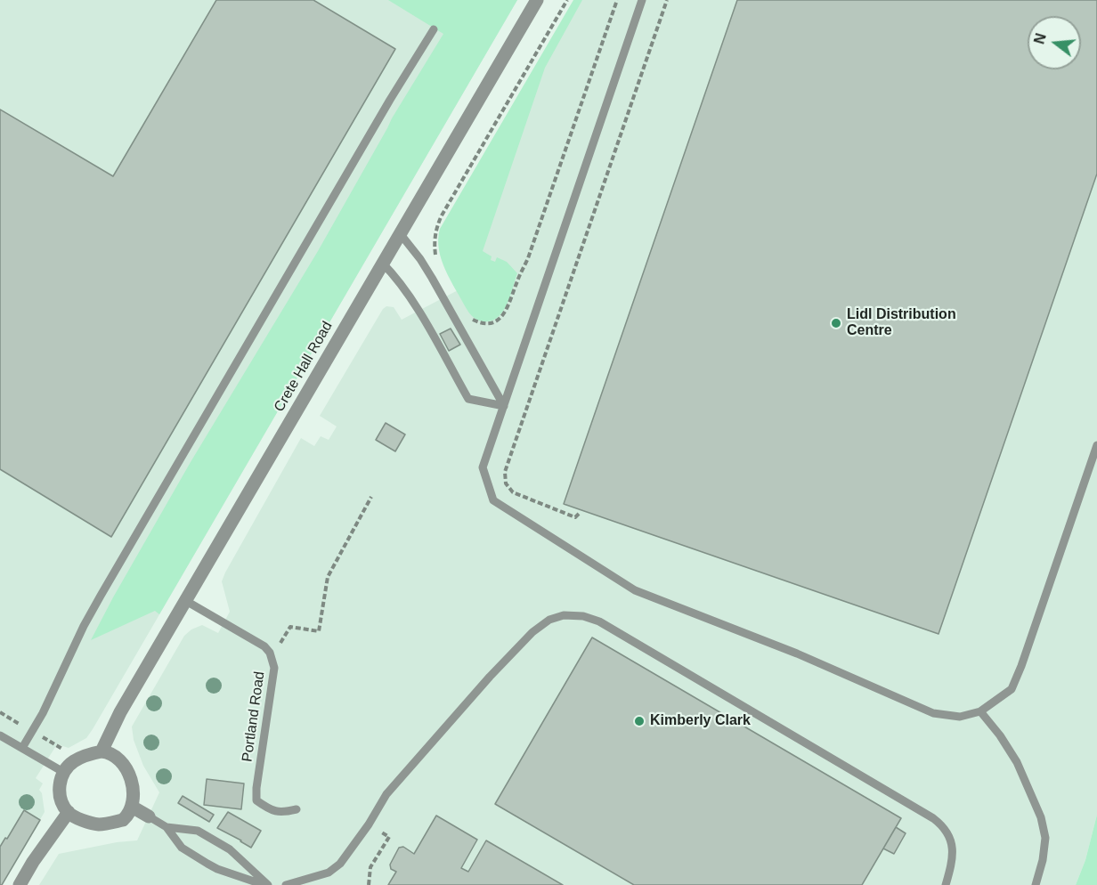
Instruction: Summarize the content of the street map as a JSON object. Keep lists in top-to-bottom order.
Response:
{
  "streets": {
    "street": ["Crete Hall Road"],
    "lane": ["Portland Road"]
  },
  "crossings": [
    ["Crete Hall Road", "Portland Road"]
  ],
  "places": ["Lidl Distribution Centre", "Kimberly Clark"],
  "north": "left"
}
